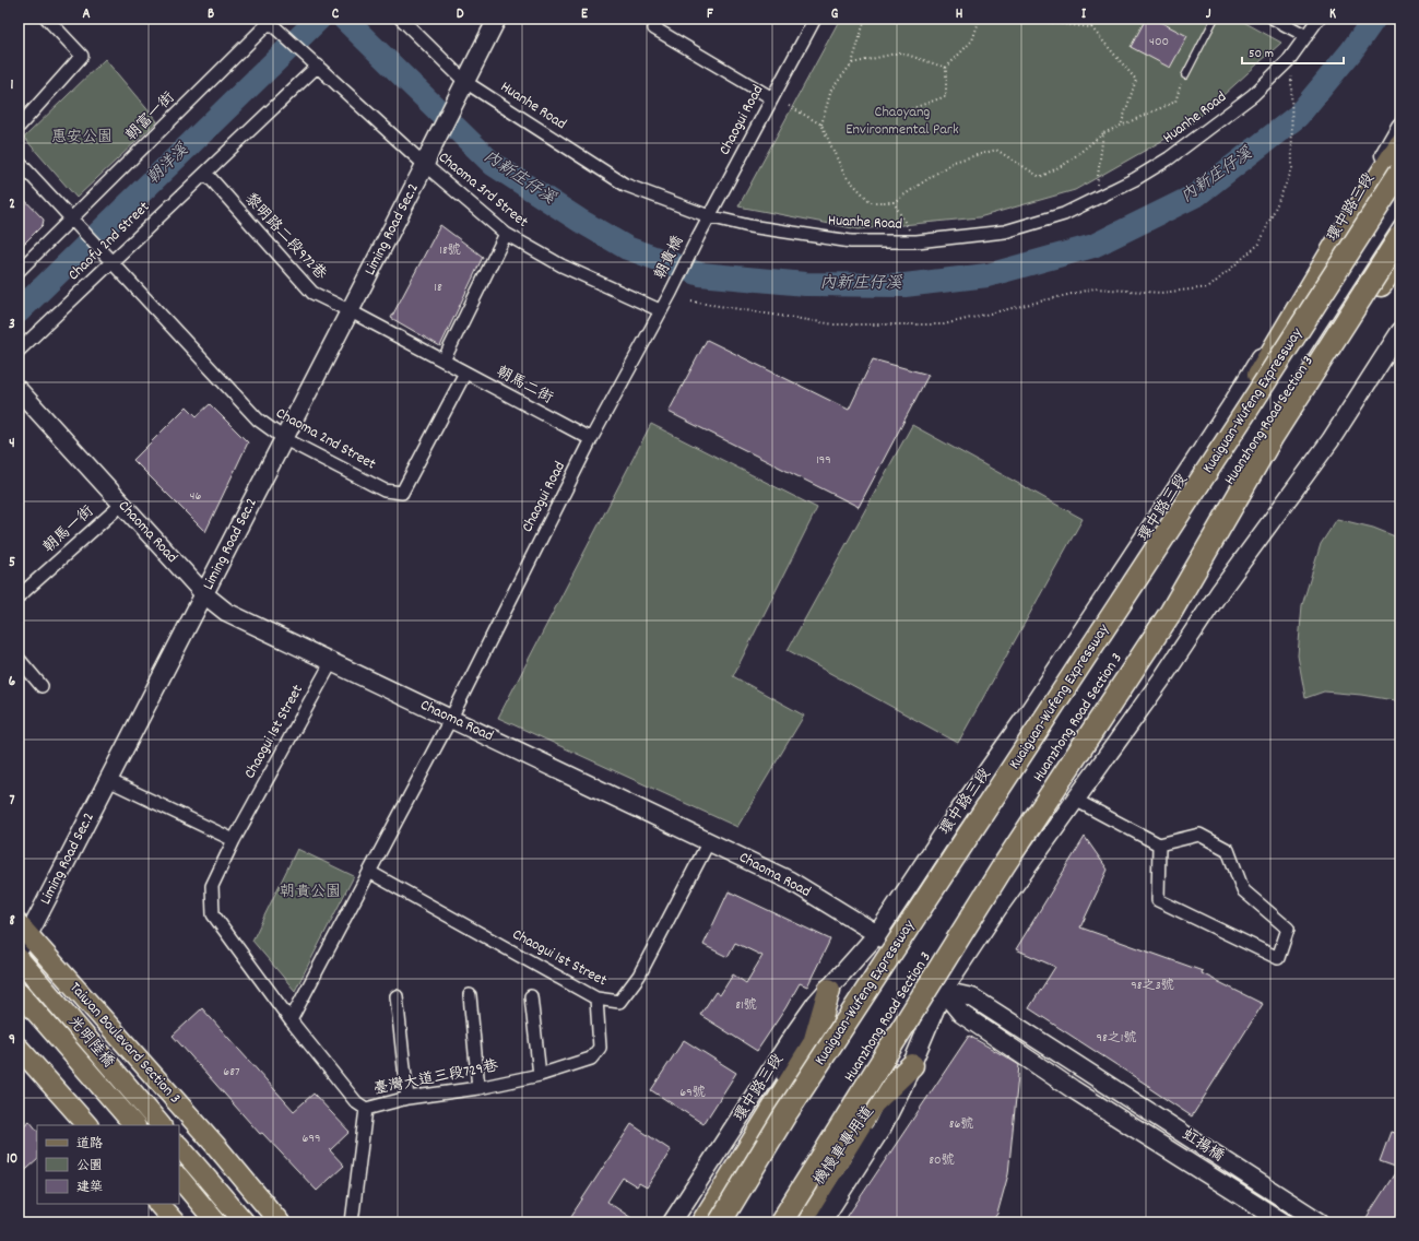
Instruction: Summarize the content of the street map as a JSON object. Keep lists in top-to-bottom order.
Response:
{
  "streets": {
    "highway": ["Kuaiguan-Wufeng Expressway"],
    "main road": ["光明陸橋", "Taiwan Boulevard Section 3"],
    "street": [
      "Huanhe Road",
      "朝富一街",
      "Chaogui Road",
      "Chaoma 3rd Street",
      "環中路三段",
      "Liming Road Sec.2",
      "黎明路二段972巷",
      "Chaofu 2nd Street",
      "朝貴橋",
      "朝馬二街",
      "Huanzhong Road Section 3",
      "Chaoma 2nd Street",
      "朝馬一街",
      "Chaoma Road",
      "Chaogui 1st Street",
      "臺灣大道三段729巷",
      "虹揚橋"
    ],
    "lane": ["機慢車專用道"]
  },
  "crossings": [
    ["Huanhe Road", "Chaogui Road"],
    ["Huanhe Road", "Liming Road Sec.2"],
    ["朝富一街", "Chaoma 3rd Street"],
    ["朝富一街", "Chaoma 2nd Street"],
    ["Chaogui Road", "Chaoma 3rd Street"],
    ["Chaogui Road", "朝貴橋"],
    ["Chaogui Road", "朝馬二街"],
    ["Chaogui Road", "Chaoma Road"],
    ["Chaoma 3rd Street", "Liming Road Sec.2"],
    ["Chaoma 3rd Street", "Chaofu 2nd Street"],
    ["環中路三段", "Chaoma Road"],
    ["Liming Road Sec.2", "黎明路二段972巷"],
    ["Liming Road Sec.2", "朝馬二街"],
    ["Liming Road Sec.2", "Chaoma 2nd Street"],
    ["Liming Road Sec.2", "Chaoma Road"],
    ["Liming Road Sec.2", "Taiwan Boulevard Section 3"],
    ["黎明路二段972巷", "Chaofu 2nd Street"],
    ["黎明路二段972巷", "朝馬二街"],
    ["Chaofu 2nd Street", "Chaoma 2nd Street"],
    ["朝馬二街", "Chaoma 2nd Street"],
    ["Huanzhong Road Section 3", "Chaoma Road"],
    ["朝馬一街", "Chaoma Road"],
    ["Chaoma Road", "Chaogui 1st Street"],
    ["Chaoma Road", "虹揚橋"],
    ["Chaogui 1st Street", "臺灣大道三段729巷"]
  ],
  "water": ["朝洋溪", "內新庄仔溪"],
  "parks": ["Chaoyang Environmental Park", "惠安公園", "朝貴公園"],
  "house_numbers": [
    "400",
    "18號",
    "18",
    "199",
    "46",
    "98之3號",
    "81號",
    "98之1號",
    "687",
    "69號",
    "86號",
    "699",
    "80號"
  ],
  "legend": ["道路", "公園", "建築"],
  "scale_bar": "50 m",
  "grid": {
    "columns": [
      "A",
      "B",
      "C",
      "D",
      "E",
      "F",
      "G",
      "H",
      "I",
      "J",
      "K"
    ],
    "rows": [
      "1",
      "2",
      "3",
      "4",
      "5",
      "6",
      "7",
      "8",
      "9",
      "10"
    ]
  }
}
